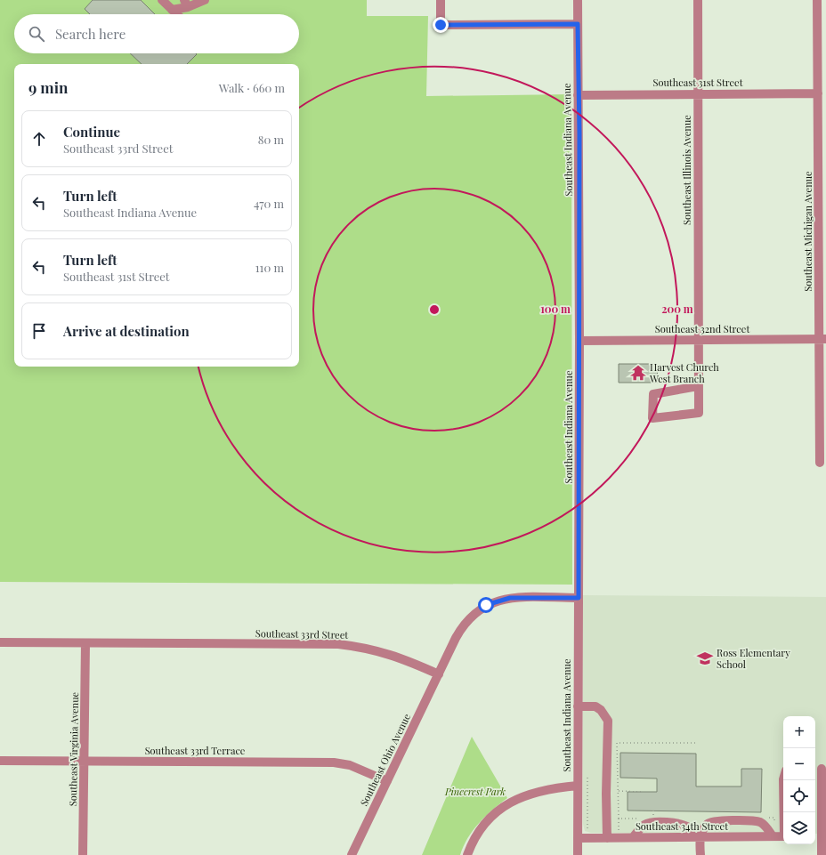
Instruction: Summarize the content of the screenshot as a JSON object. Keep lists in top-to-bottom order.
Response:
{
  "streets": {
    "street": [
      "Southeast 31st Street",
      "Southeast Indiana Avenue",
      "Southeast Illinois Avenue",
      "Southeast Michigan Avenue",
      "Southeast 32nd Street",
      "Southeast 33rd Street",
      "Southeast Virginia Avenue",
      "Southeast 33rd Terrace",
      "Southeast Ohio Avenue",
      "Southeast 34th Street"
    ]
  },
  "crossings": [
    ["Southeast 31st Street", "Southeast Indiana Avenue"],
    ["Southeast 31st Street", "Southeast Illinois Avenue"],
    ["Southeast 31st Street", "Southeast Michigan Avenue"],
    ["Southeast Indiana Avenue", "Southeast 32nd Street"],
    ["Southeast Indiana Avenue", "Southeast 34th Street"],
    ["Southeast Illinois Avenue", "Southeast 32nd Street"],
    ["Southeast Michigan Avenue", "Southeast 32nd Street"],
    ["Southeast 33rd Street", "Southeast Virginia Avenue"],
    ["Southeast 33rd Street", "Southeast Ohio Avenue"],
    ["Southeast Virginia Avenue", "Southeast 33rd Terrace"],
    ["Southeast 33rd Terrace", "Southeast Ohio Avenue"]
  ],
  "parks": ["Pinecrest Park"],
  "places": {
    "temple": ["Harvest Church West Branch"],
    "school or university": ["Ross Elementary School"]
  },
  "page": {
    "search": "Search here",
    "heading": ["9 min", "Walk · 660 m"],
    "list": [
      ["Continue", "Southeast 33rd Street", "80 m"],
      ["Turn left", "Southeast Indiana Avenue", "470 m"],
      ["Turn left", "Southeast 31st Street", "110 m"],
      "Arrive at destination"
    ],
    "map_buttons": ["+", "−"]
  },
  "rings": ["100 m", "200 m"]
}
